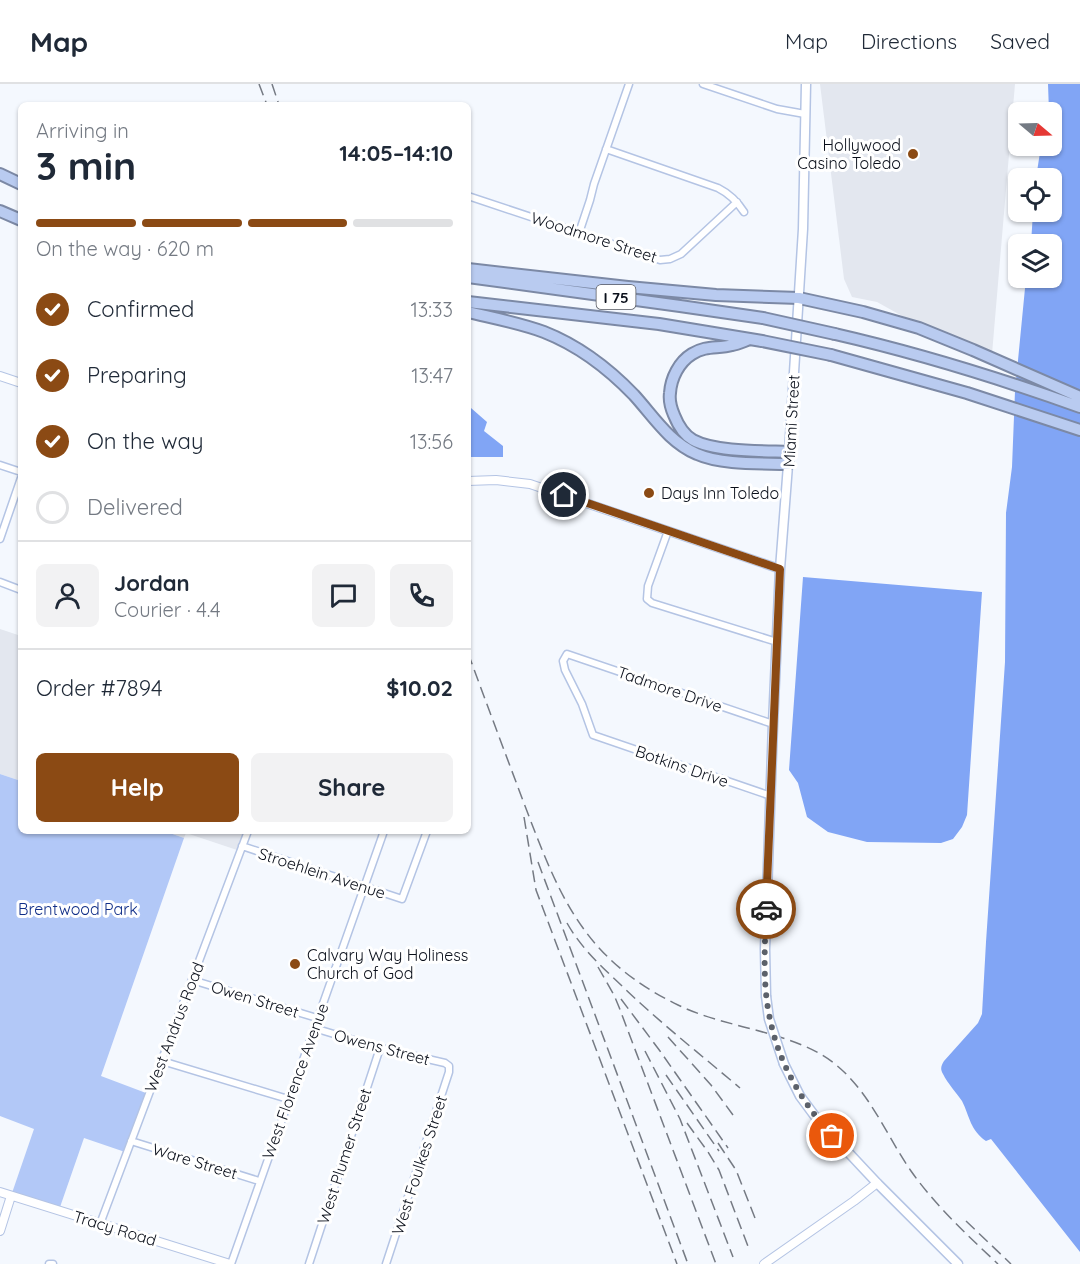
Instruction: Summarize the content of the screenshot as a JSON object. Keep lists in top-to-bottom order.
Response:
{
  "streets": {
    "highway": ["I 75"],
    "main road": ["Miami Street"],
    "street": [
      "Woodmore Street",
      "Tadmore Drive",
      "Botkins Drive",
      "Stroehlein Avenue",
      "Owen Street",
      "West Andrus Road",
      "Owens Street",
      "West Florence Avenue",
      "West Plumer Street",
      "Ware Street",
      "West Foulkes Street",
      "Tracy Road"
    ]
  },
  "crossings": [
    ["Miami Street", "Tadmore Drive"],
    ["Miami Street", "Botkins Drive"],
    ["Tadmore Drive", "Botkins Drive"],
    ["Stroehlein Avenue", "West Andrus Road"],
    ["Stroehlein Avenue", "West Florence Avenue"],
    ["Owen Street", "West Andrus Road"],
    ["Owen Street", "West Florence Avenue"],
    ["West Andrus Road", "Ware Street"],
    ["West Andrus Road", "Tracy Road"],
    ["Owens Street", "West Florence Avenue"],
    ["Owens Street", "West Plumer Street"],
    ["Owens Street", "West Foulkes Street"],
    ["West Florence Avenue", "Ware Street"],
    ["West Florence Avenue", "Tracy Road"]
  ],
  "parks": ["Brentwood Park"],
  "places": ["Hollywood Casino Toledo", "Days Inn Toledo", "Calvary Way Holiness Church of God"],
  "north": "right",
  "page": {
    "header": "Map",
    "nav": ["Map", "Directions", "Saved"],
    "heading": ["3 min", "Arriving in", "14:05–14:10"],
    "panel": [
      "Jordan",
      "Courier · 4.4",
      "Order #7894",
      "$10.02"
    ],
    "bar": "On the way · 620 m",
    "list": [
      ["Confirmed", "13:33"],
      ["Preparing", "13:47"],
      ["On the way", "13:56"],
      "Delivered"
    ],
    "buttons": ["Help", "Share"]
  }
}
